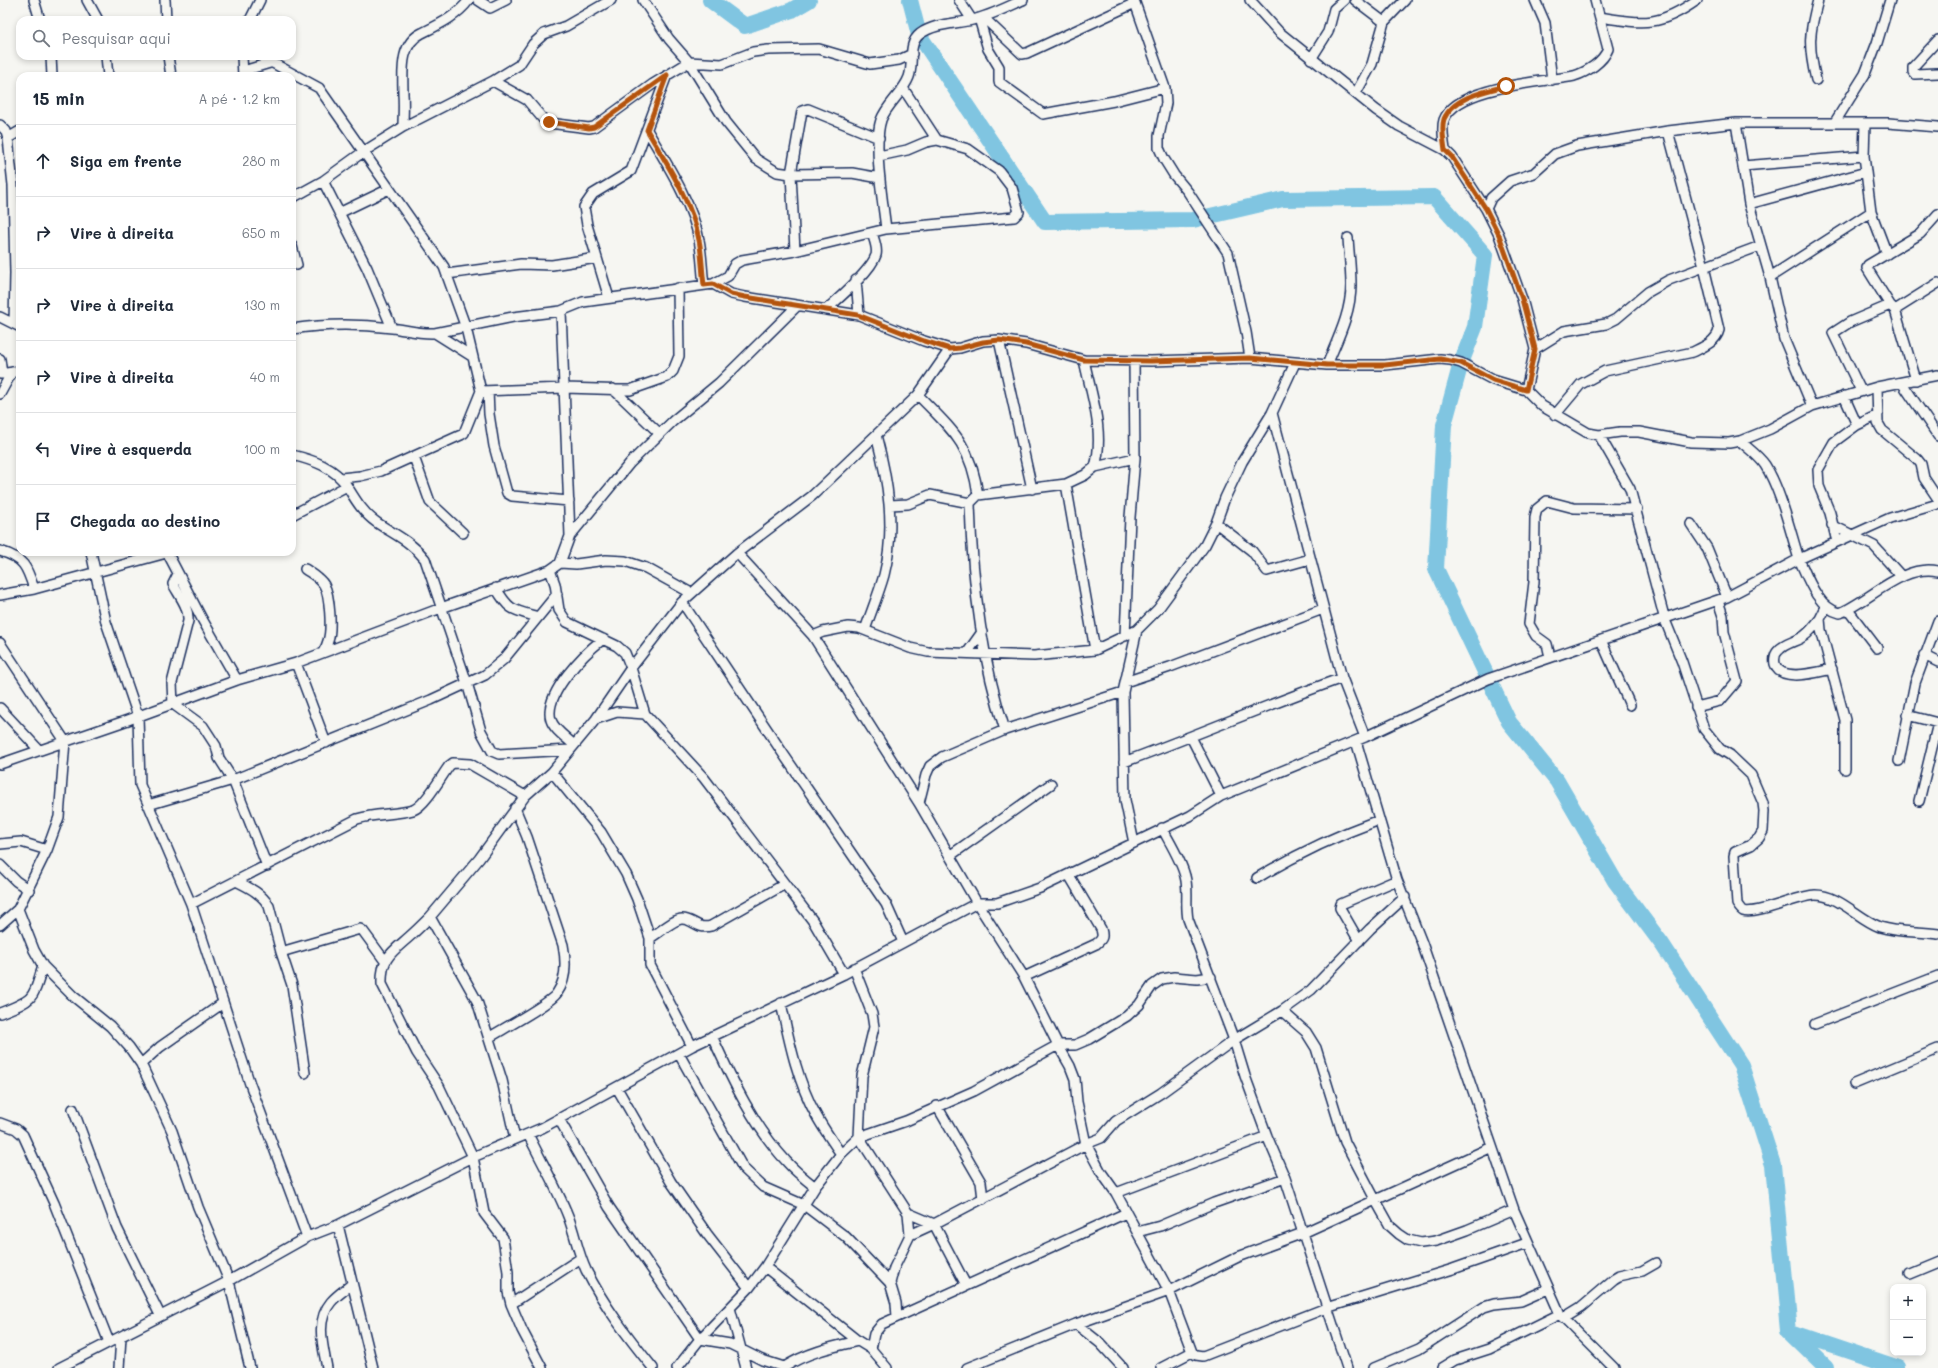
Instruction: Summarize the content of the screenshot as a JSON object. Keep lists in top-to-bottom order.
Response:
{
  "page": {
    "search": "Pesquisar aqui",
    "heading": ["15 min", "A pé · 1.2 km"],
    "list": [
      ["Siga em frente", "280 m"],
      ["Vire à direita", "650 m"],
      ["Vire à direita", "130 m"],
      ["Vire à direita", "40 m"],
      ["Vire à esquerda", "100 m"],
      "Chegada ao destino"
    ],
    "map_buttons": ["+", "−"]
  }
}
